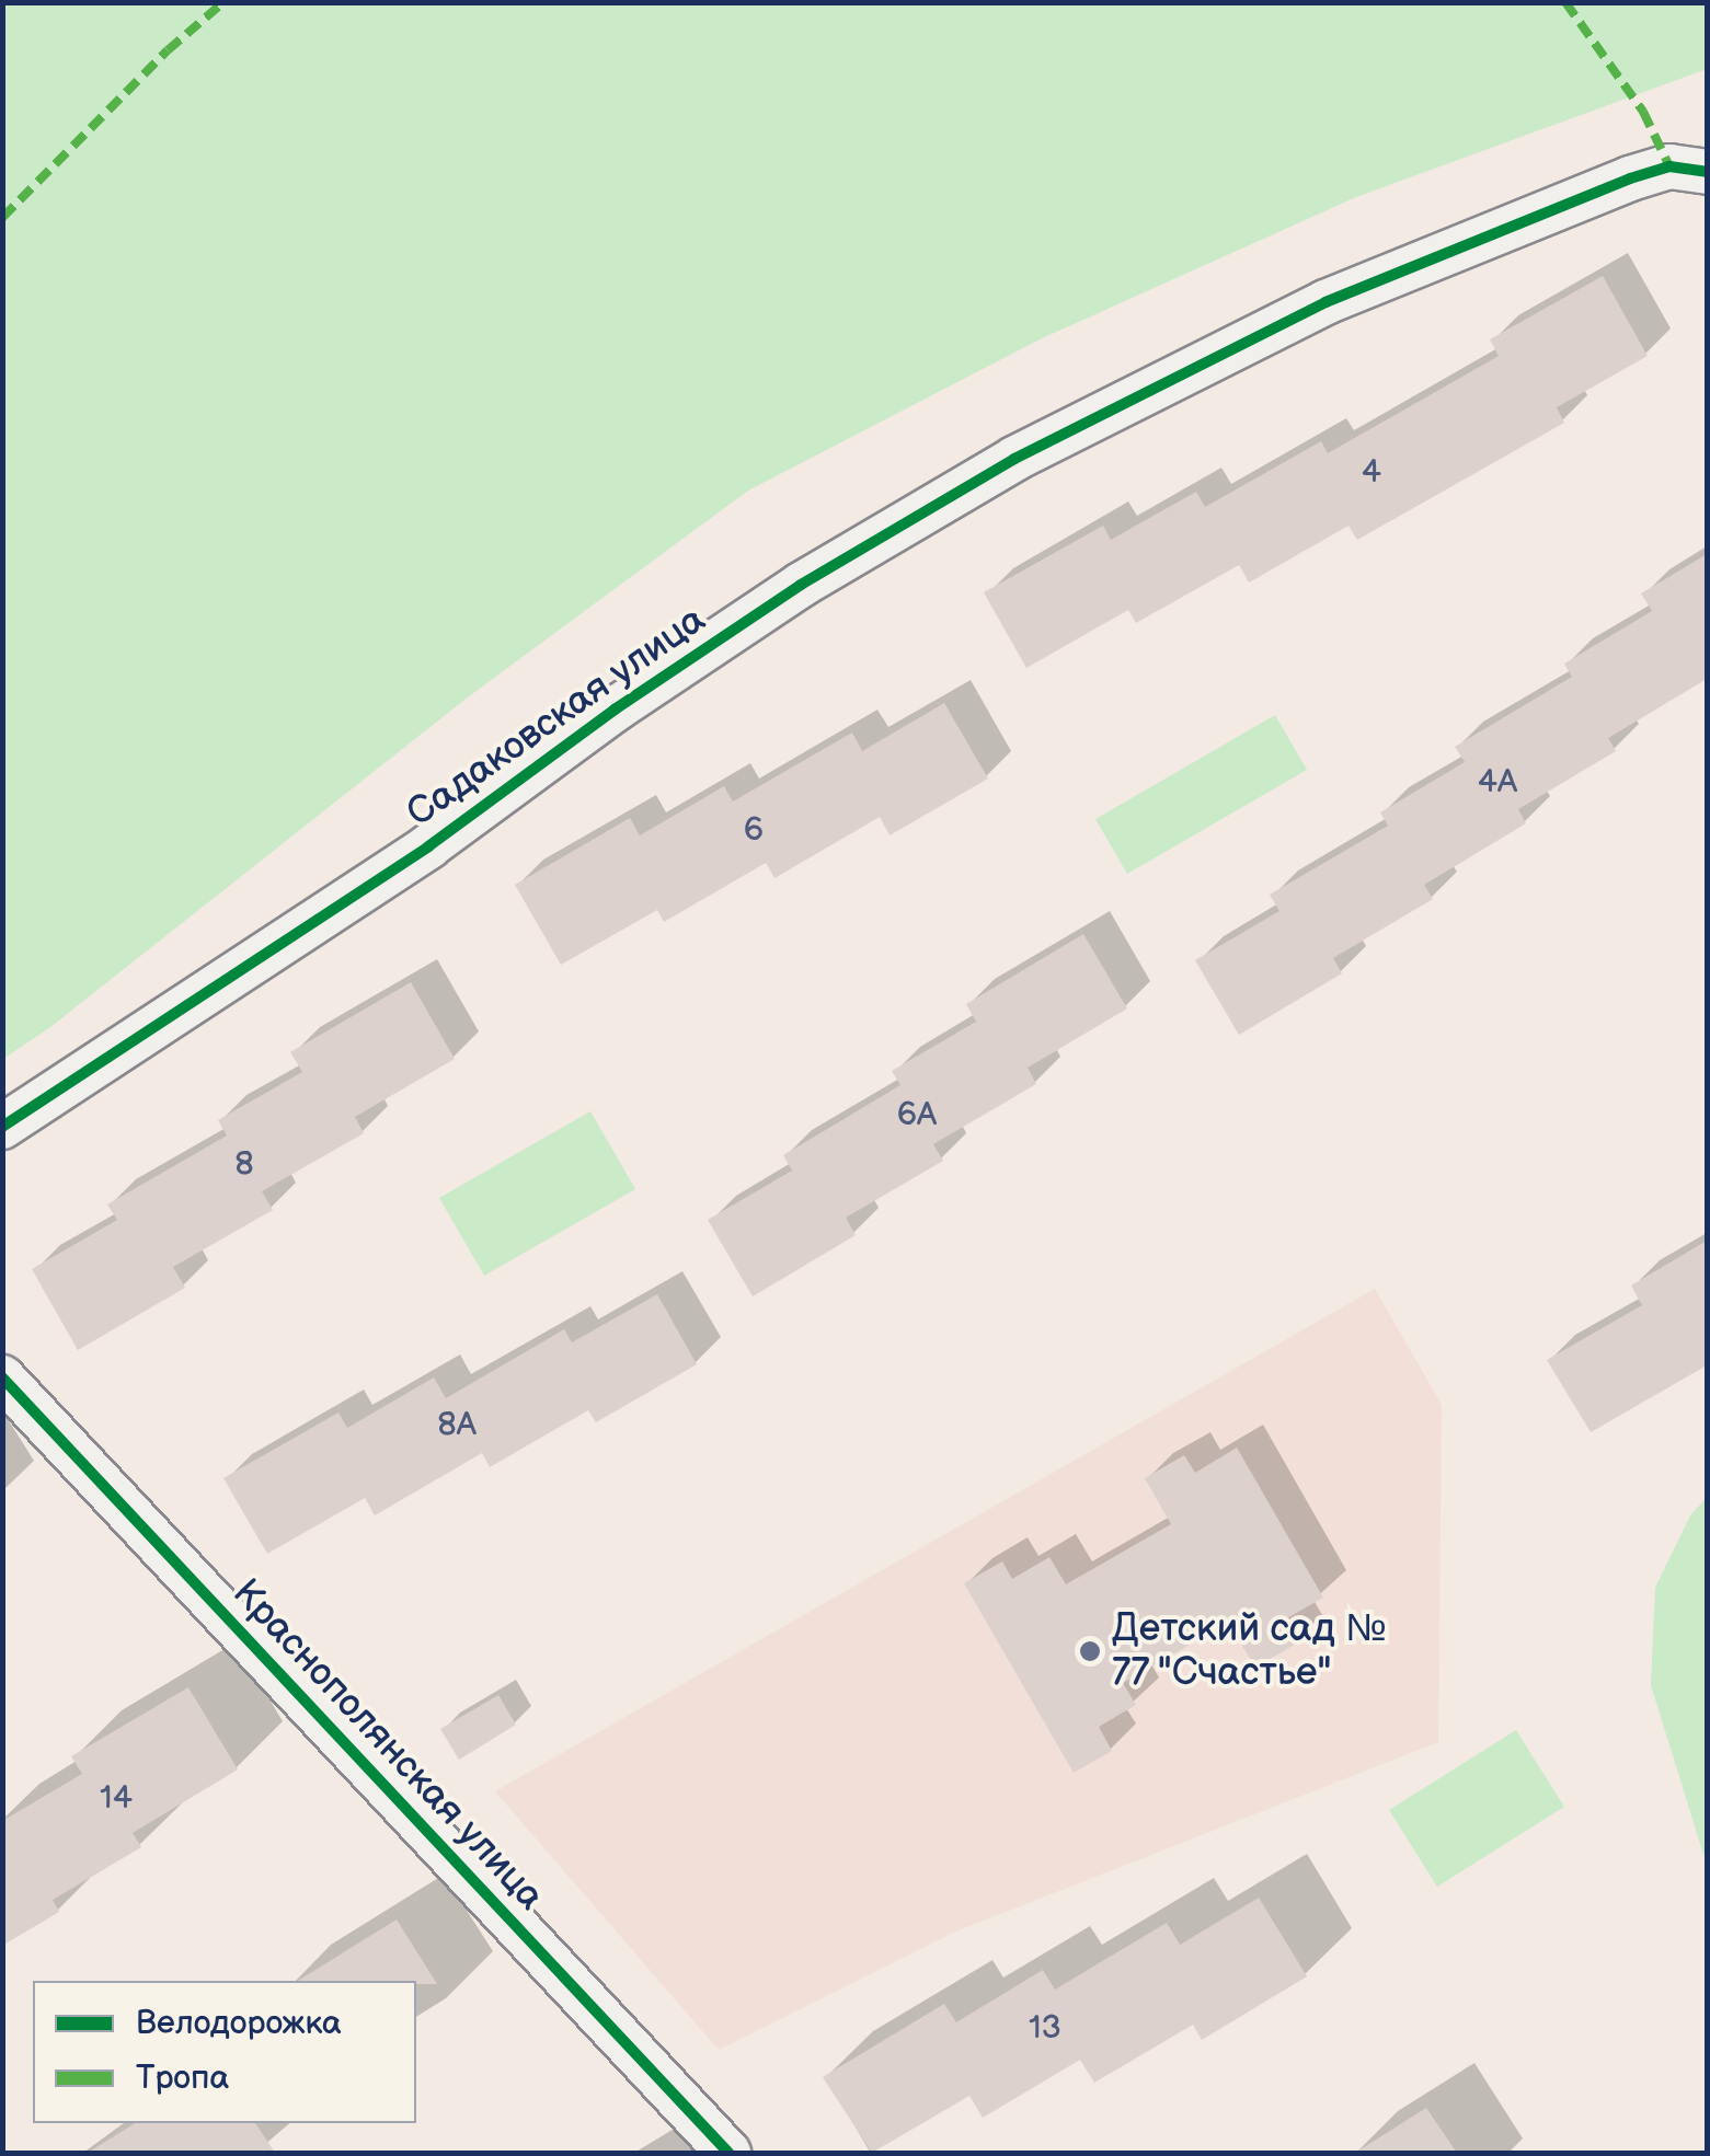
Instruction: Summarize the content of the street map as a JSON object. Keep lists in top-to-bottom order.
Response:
{
  "streets": {
    "street": ["Садаковская улица", "Краснополянская улица"]
  },
  "places": ["Детский сад № 77 \"Счастье\""],
  "house_numbers": [
    "4",
    "4А",
    "6",
    "6А",
    "8",
    "8А",
    "14",
    "13"
  ],
  "legend": ["Велодорожка", "Тропа"]
}
